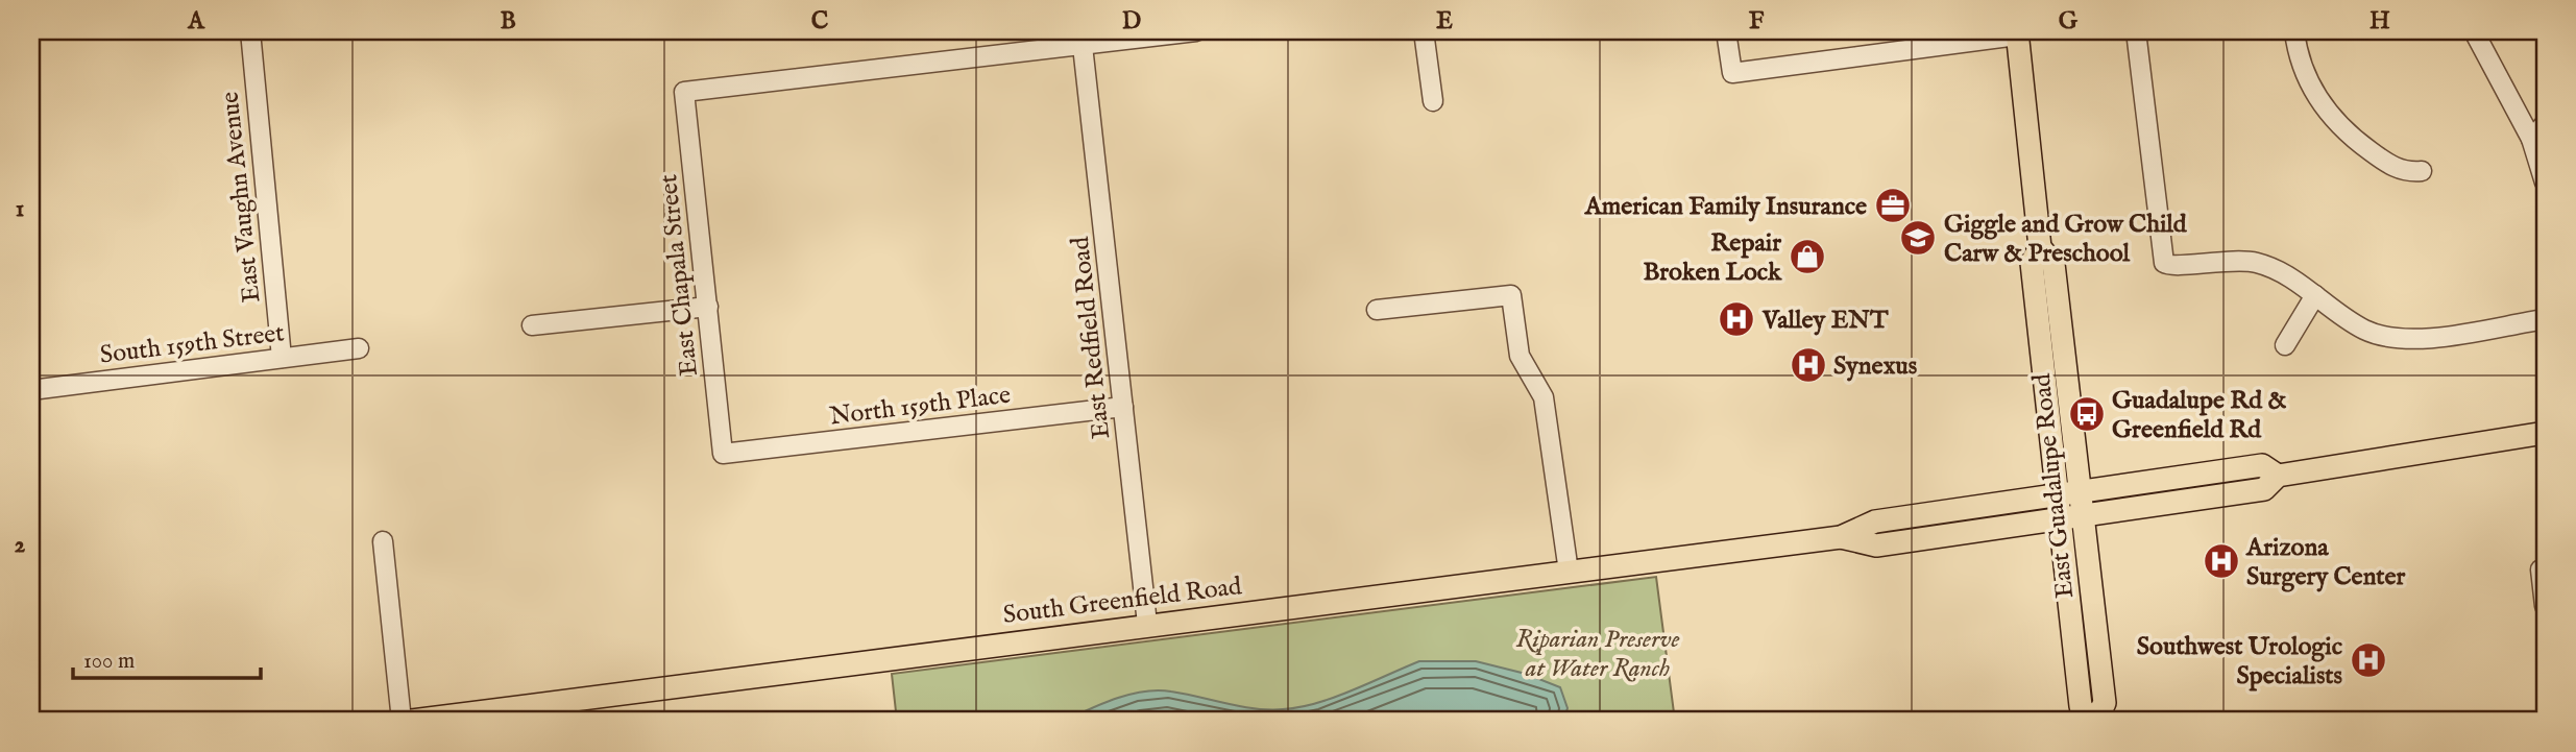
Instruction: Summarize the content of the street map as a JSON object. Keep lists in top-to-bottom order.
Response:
{
  "streets": {
    "main road": ["East Guadalupe Road", "South Greenfield Road"],
    "street": [
      "East Vaughn Avenue",
      "East Chapala Street",
      "East Redfield Road",
      "South 159th Street",
      "North 159th Place"
    ]
  },
  "crossings": [
    ["East Vaughn Avenue", "South 159th Street"],
    ["East Chapala Street", "East Redfield Road"],
    ["East Chapala Street", "North 159th Place"],
    ["East Redfield Road", "North 159th Place"],
    ["East Redfield Road", "South Greenfield Road"],
    ["East Guadalupe Road", "South Greenfield Road"]
  ],
  "parks": ["Riparian Preserve at Water Ranch"],
  "places": {
    "office": ["American Family Insurance"],
    "school or university": ["Giggle and Grow Child Carw & Preschool"],
    "shop": ["Repair Broken Lock"],
    "hospital": [
      "Valley ENT",
      "Synexus",
      "Arizona Surgery Center",
      "Southwest Urologic Specialists"
    ],
    "bus stop": ["Guadalupe Rd & Greenfield Rd"]
  },
  "scale_bar": "100 m",
  "grid": {
    "columns": [
      "A",
      "B",
      "C",
      "D",
      "E",
      "F",
      "G",
      "H"
    ],
    "rows": ["1", "2"]
  }
}
